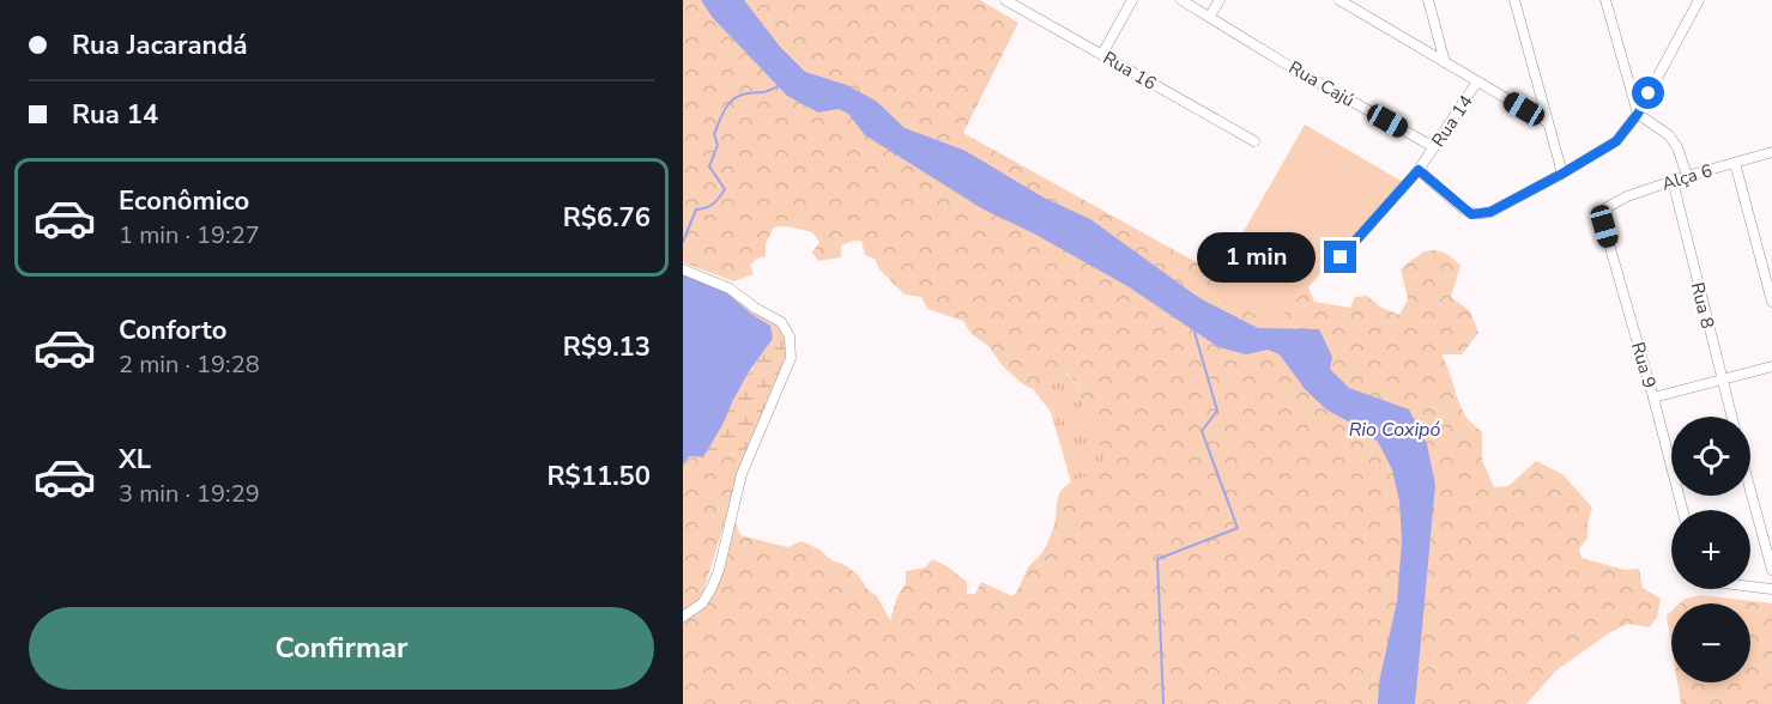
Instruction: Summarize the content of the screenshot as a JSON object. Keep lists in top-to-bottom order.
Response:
{
  "streets": {
    "street": [
      "Rua 16",
      "Rua Cajú",
      "Rua 14",
      "Alça 6",
      "Rua 8",
      "Rua 9"
    ]
  },
  "crossings": [
    ["Rua Cajú", "Rua 14"],
    ["Alça 6", "Rua 8"],
    ["Alça 6", "Rua 9"]
  ],
  "water": ["Rio Coxipó"],
  "page": {
    "banner": ["Rua Jacarandá", "Rua 14"],
    "list": [
      {
        "name": "Econômico",
        "note": "1 min · 19:27",
        "value": "R$6.76"
      },
      {
        "name": "Conforto",
        "note": "2 min · 19:28",
        "value": "R$9.13"
      },
      {
        "name": "XL",
        "note": "3 min · 19:29",
        "value": "R$11.50"
      }
    ],
    "bubble": "1 min",
    "map_buttons": ["+", "−"],
    "buttons": "Confirmar"
  }
}
